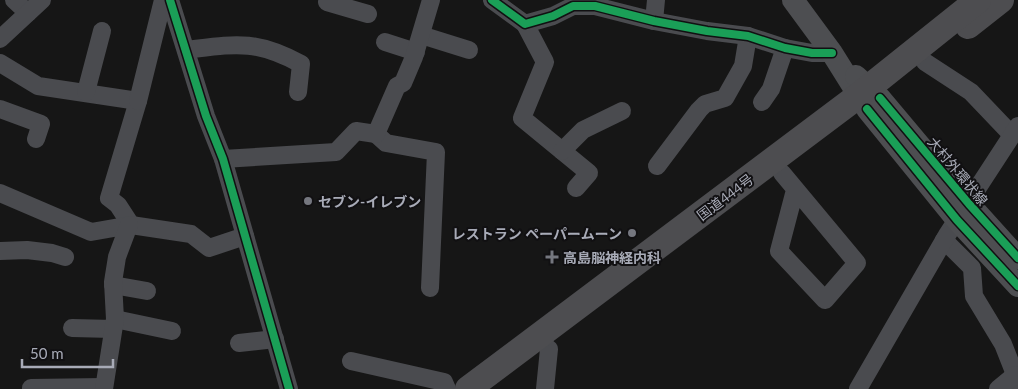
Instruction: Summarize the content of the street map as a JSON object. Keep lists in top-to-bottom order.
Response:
{
  "streets": {
    "highway": ["国道444号"],
    "main road": ["大村外環状線"]
  },
  "crossings": [
    ["大村外環状線", "国道444号"]
  ],
  "places": {
    "other": ["セブン-イレブン", "レストラン ペーパームーン"],
    "health": ["高島脳神経内科"]
  },
  "scale_bar": "50 m"
}
